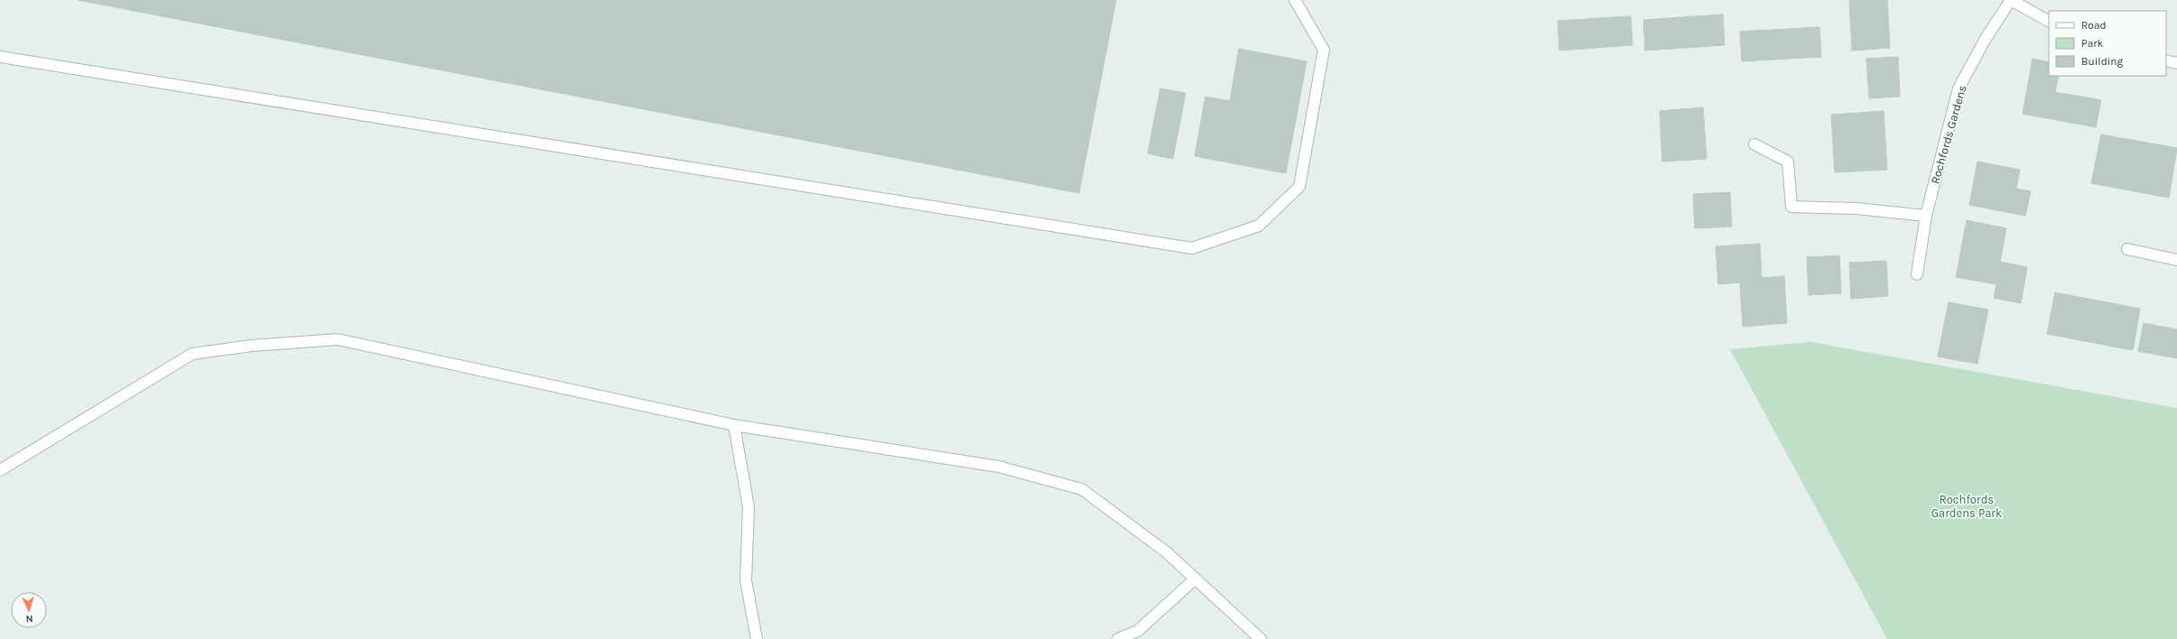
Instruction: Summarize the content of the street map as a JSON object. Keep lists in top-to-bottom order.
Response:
{
  "streets": {
    "street": ["Rochfords Gardens"]
  },
  "parks": ["Rochfords Gardens Park"],
  "legend": ["Road", "Park", "Building"],
  "north": "bottom"
}
